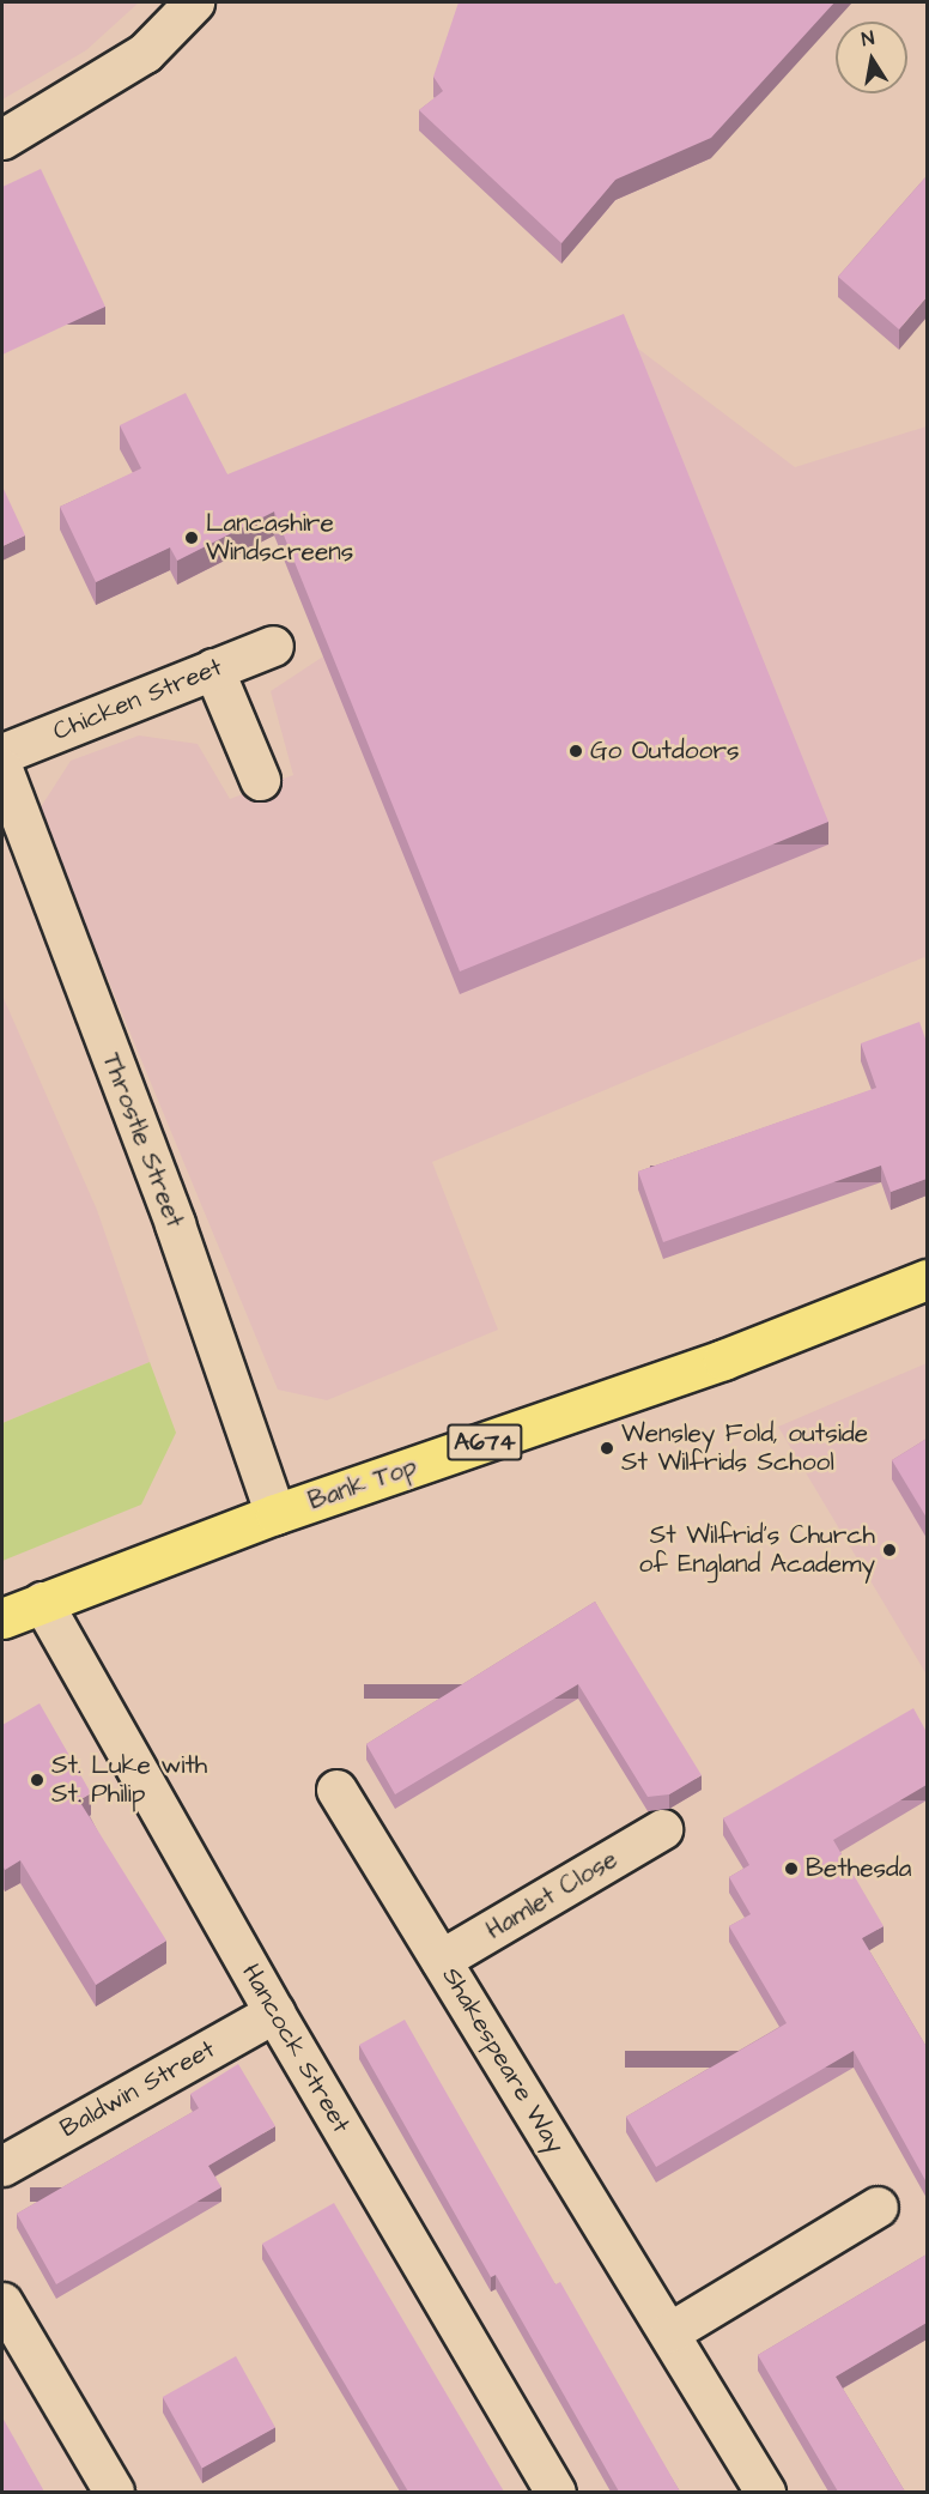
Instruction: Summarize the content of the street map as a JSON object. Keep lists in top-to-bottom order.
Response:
{
  "streets": {
    "main road": ["A674", "Bank Top"],
    "street": [
      "Chicken Street",
      "Throstle Street",
      "Hamlet Close",
      "Hancock Street",
      "Shakespeare Way",
      "Baldwin Street"
    ]
  },
  "crossings": [
    ["Throstle Street", "Bank Top"],
    ["Bank Top", "Hancock Street"],
    ["Hamlet Close", "Shakespeare Way"],
    ["Hancock Street", "Baldwin Street"]
  ],
  "places": [
    "Lancashire Windscreens",
    "Go Outdoors",
    "Wensley Fold, outside St Wilfrids School",
    "St Wilfrid's Church of England Academy",
    "St. Luke with St. Philip",
    "Bethesda"
  ],
  "north": "top"
}
